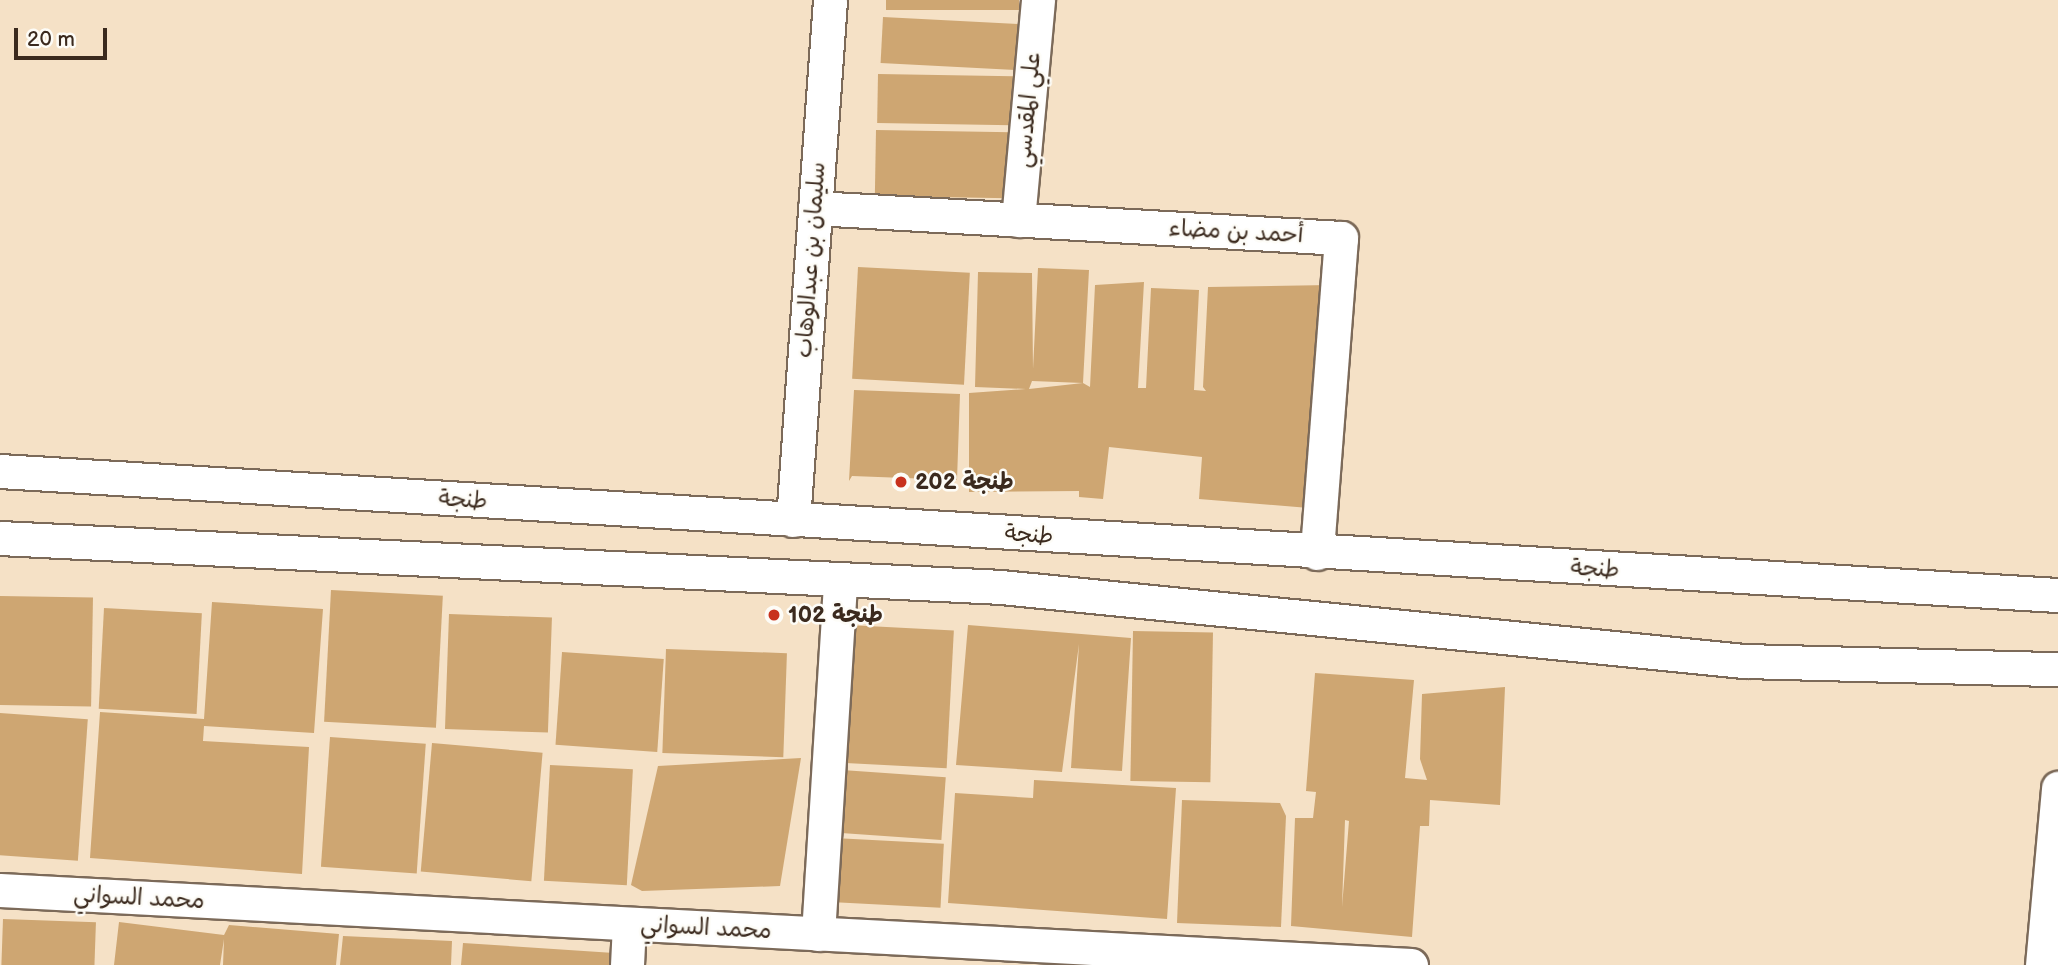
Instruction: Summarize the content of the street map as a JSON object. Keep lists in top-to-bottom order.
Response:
{
  "streets": {
    "street": [
      "علي المقدسي",
      "أحمد بن مضاء",
      "سليمان بن عبدالوهاب",
      "طنجة",
      "محمد السواني"
    ]
  },
  "crossings": [
    ["علي المقدسي", "أحمد بن مضاء"],
    ["أحمد بن مضاء", "سليمان بن عبدالوهاب"],
    ["أحمد بن مضاء", "طنجة"],
    ["سليمان بن عبدالوهاب", "طنجة"]
  ],
  "places": ["طنجة 202", "طنجة 102"],
  "scale_bar": "20 m"
}
